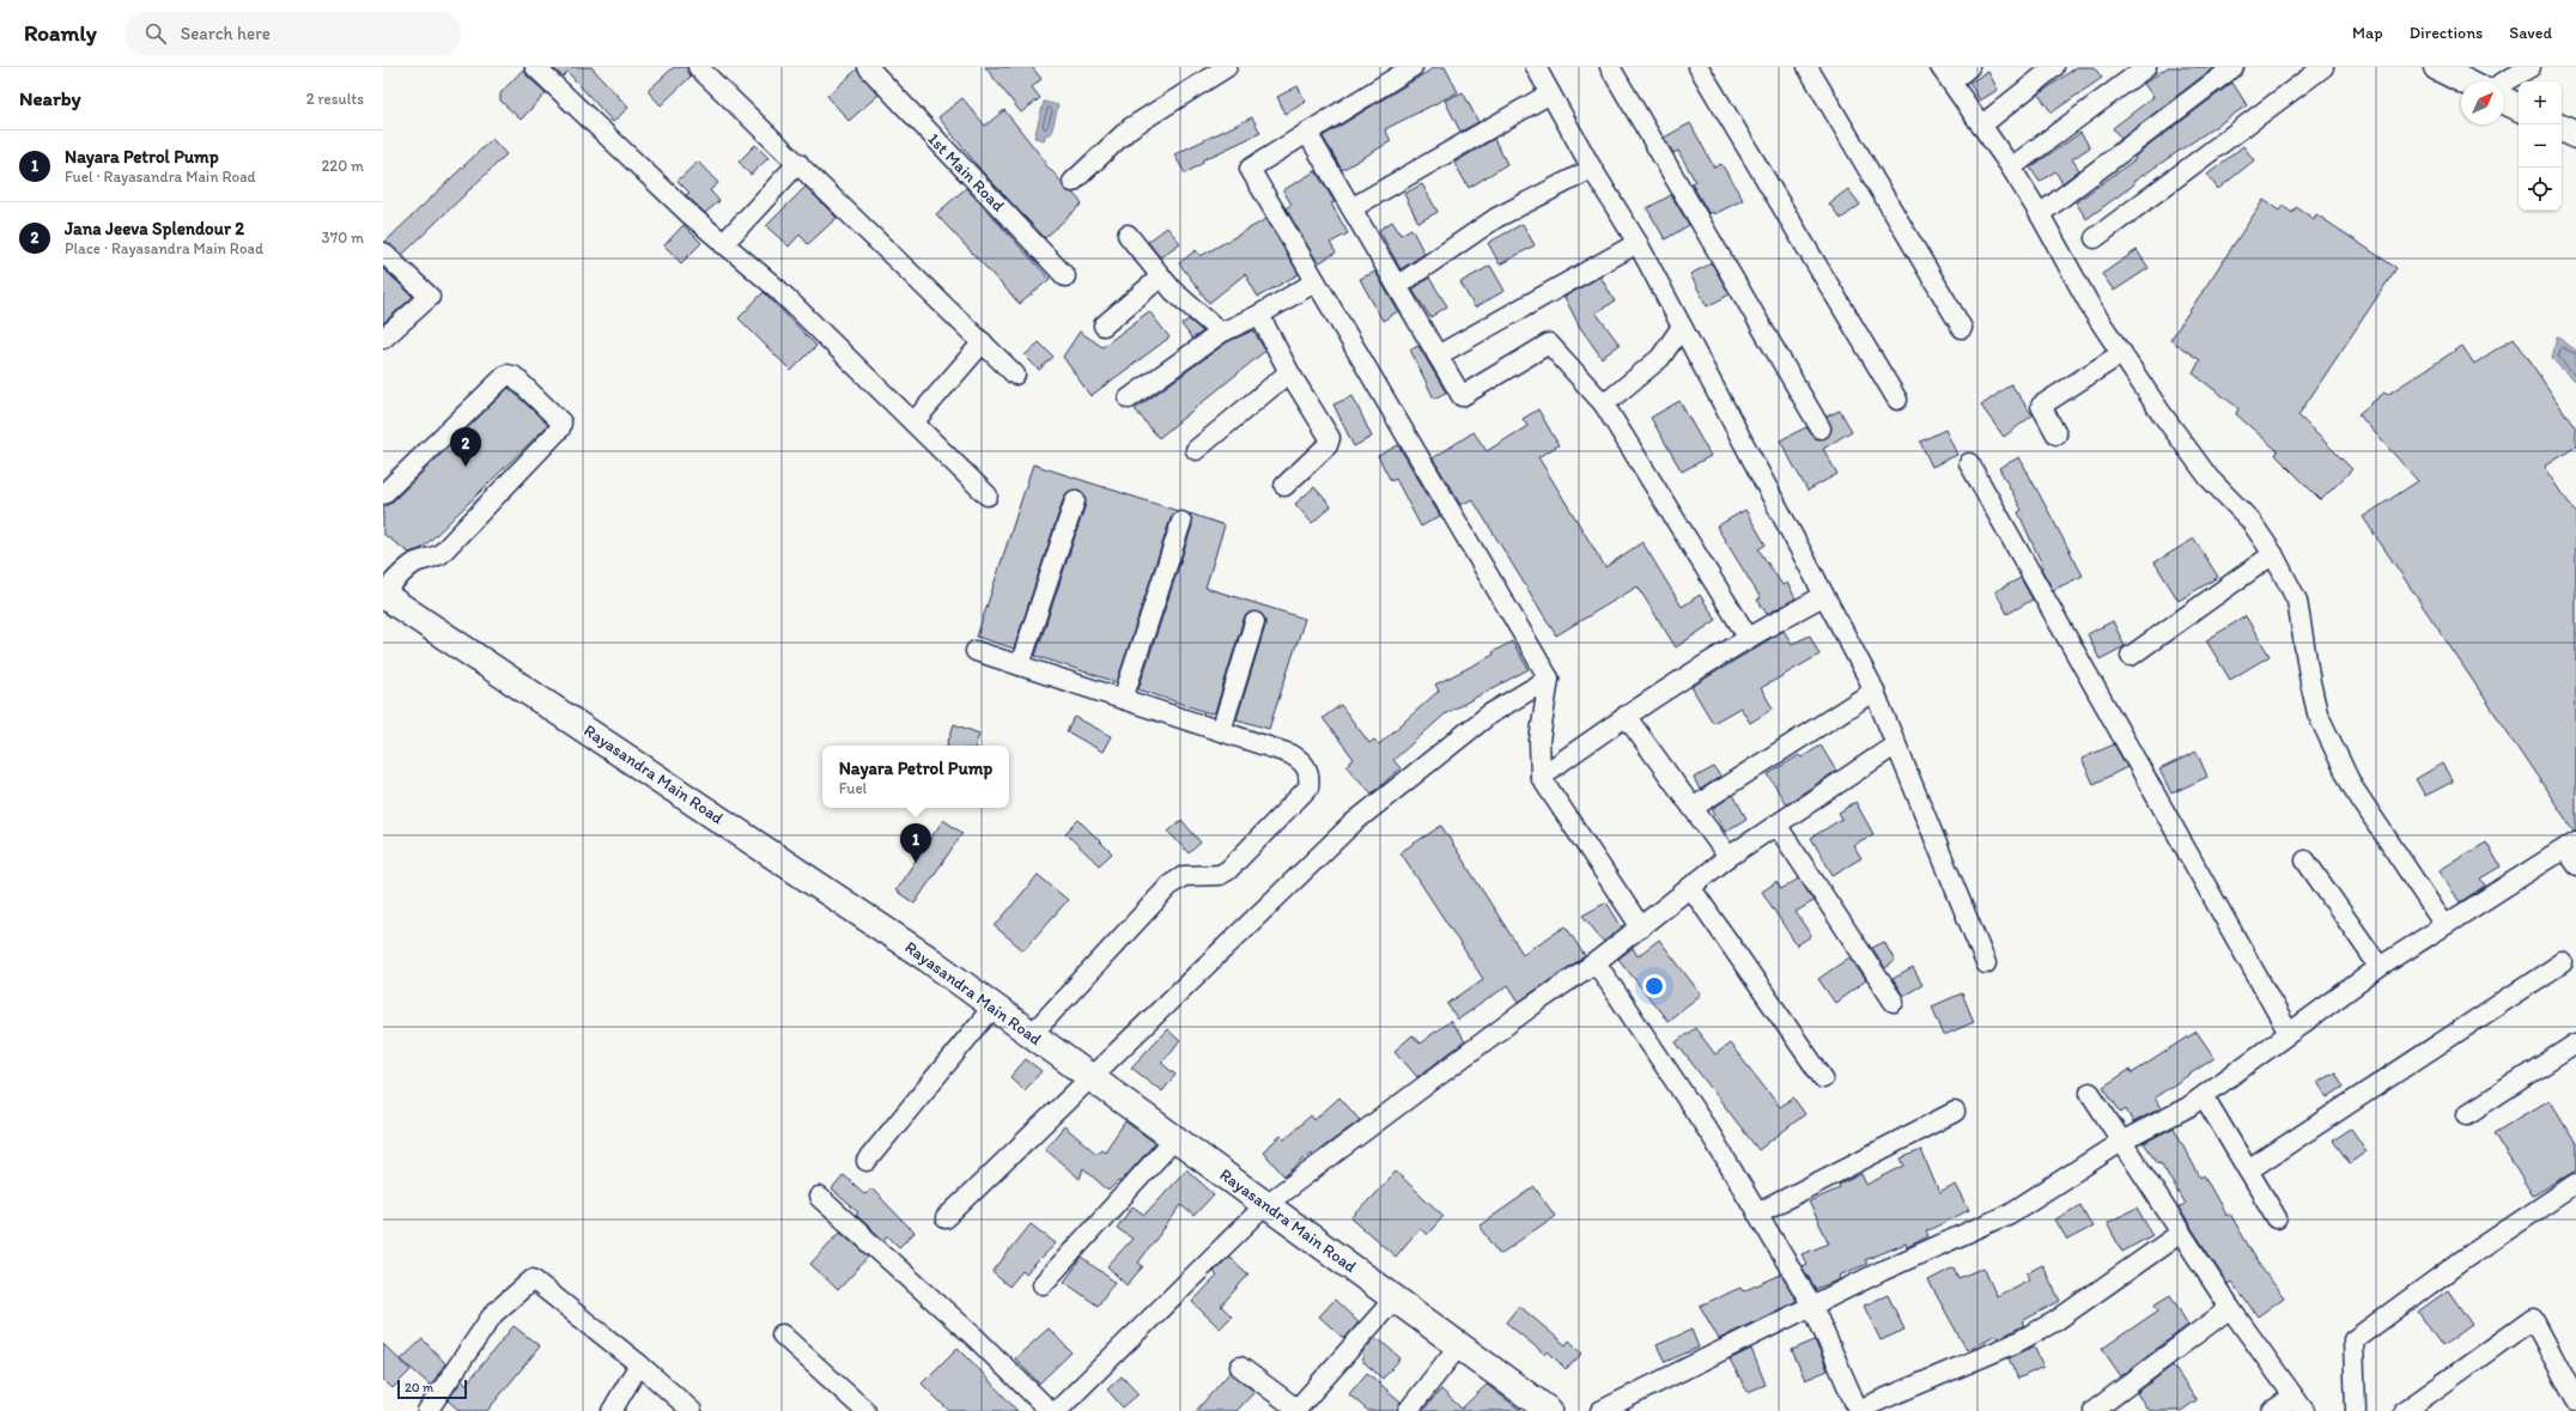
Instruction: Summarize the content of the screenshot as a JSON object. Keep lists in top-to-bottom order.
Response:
{
  "streets": {
    "street": ["1st Main Road", "Rayasandra Main Road"]
  },
  "scale_bar": "20 m",
  "north": "top right",
  "page": {
    "header": "Roamly",
    "search": "Search here",
    "nav": ["Map", "Directions", "Saved"],
    "heading": ["Nearby", "2 results"],
    "map_buttons": ["+", "−"],
    "list": [
      {
        "mark": "1",
        "name": "Nayara Petrol Pump",
        "note": "Fuel · Rayasandra Main Road",
        "value": "220 m"
      },
      {
        "mark": "2",
        "name": "Jana Jeeva Splendour 2",
        "note": "Place · Rayasandra Main Road",
        "value": "370 m"
      }
    ],
    "pins": ["2", "1"],
    "popup": ["Nayara Petrol Pump", "Fuel"],
    "scale": "20 m"
  }
}
